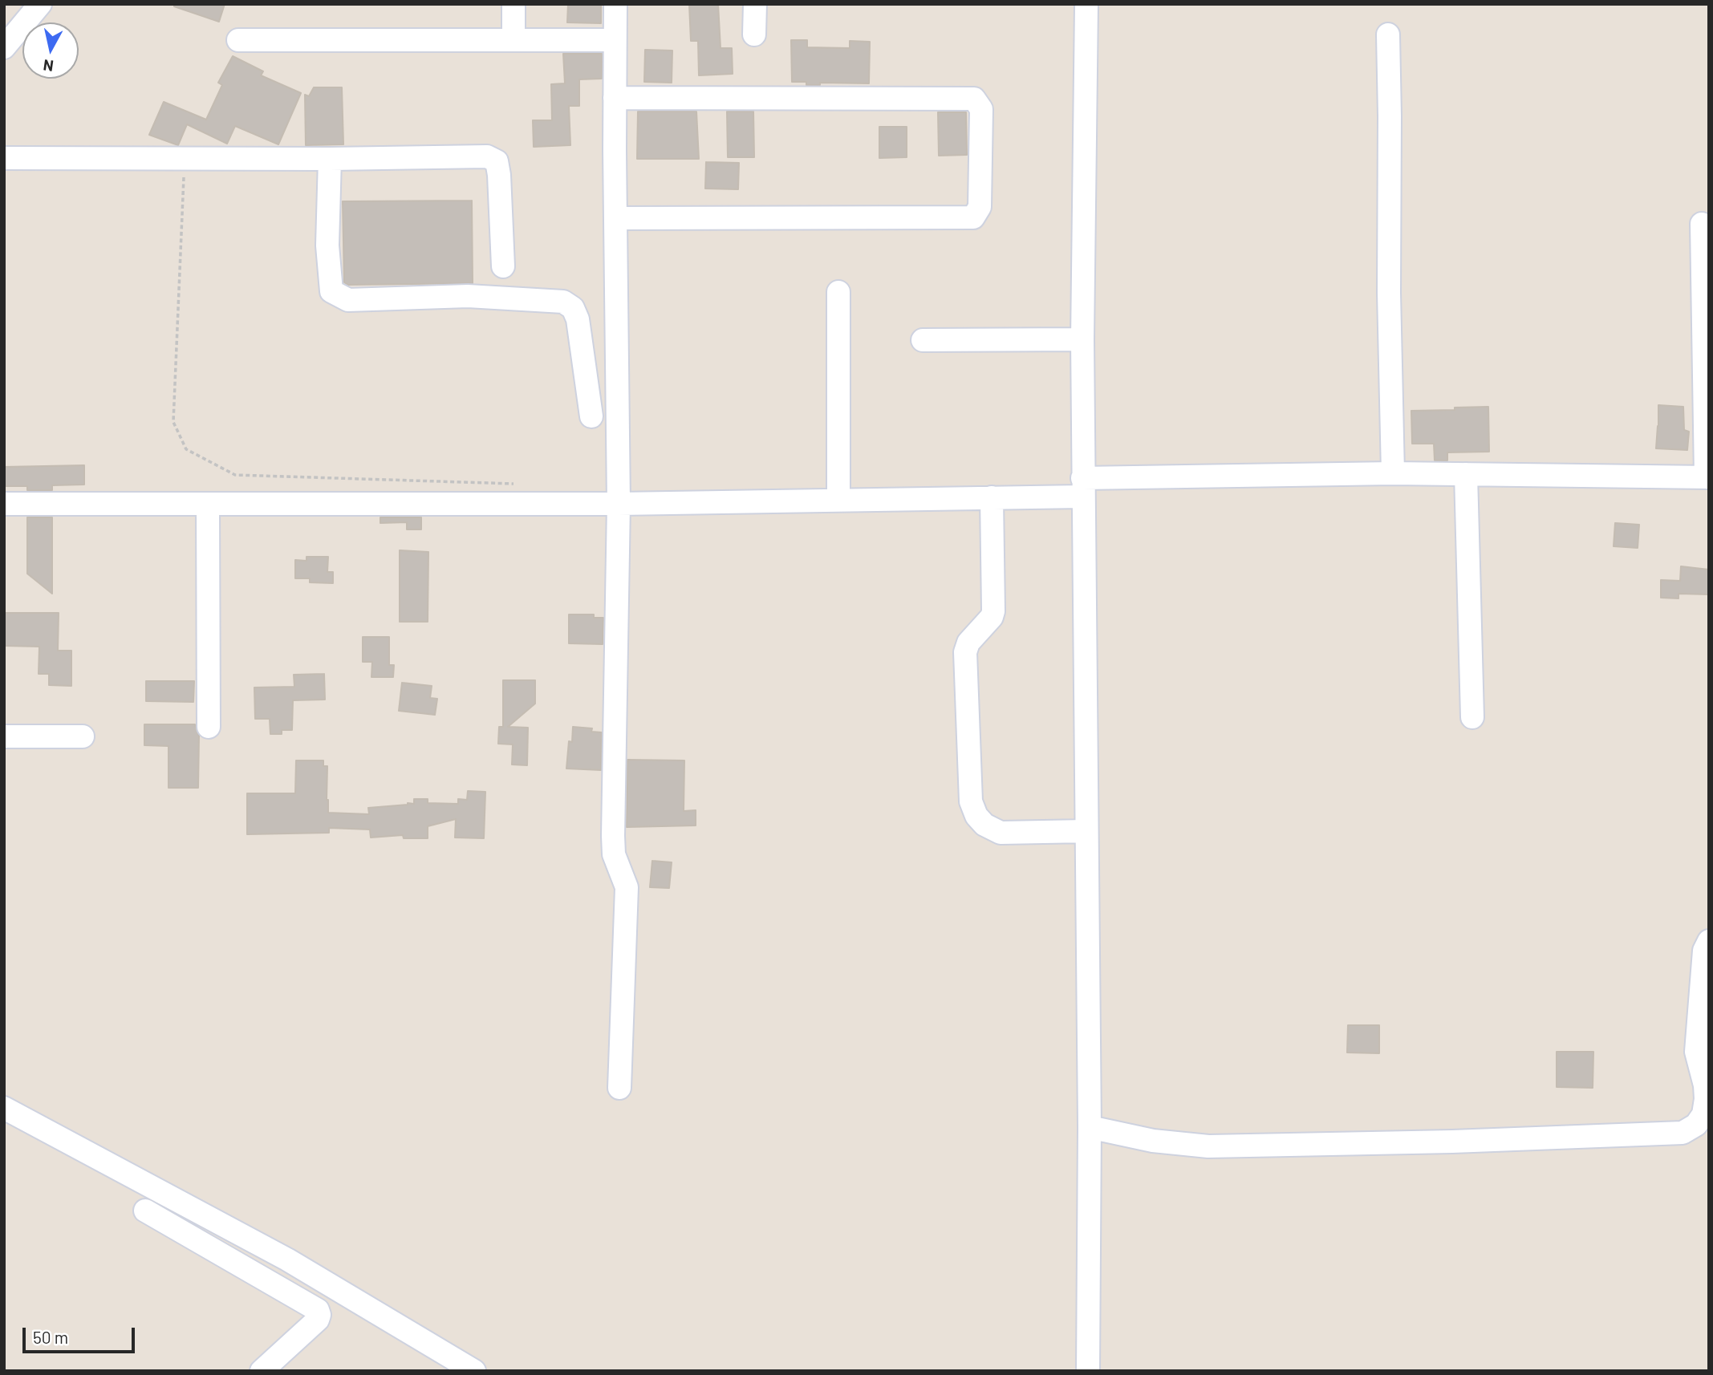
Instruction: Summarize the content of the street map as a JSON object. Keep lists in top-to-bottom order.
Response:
{
  "scale_bar": "50 m",
  "north": "bottom"
}
